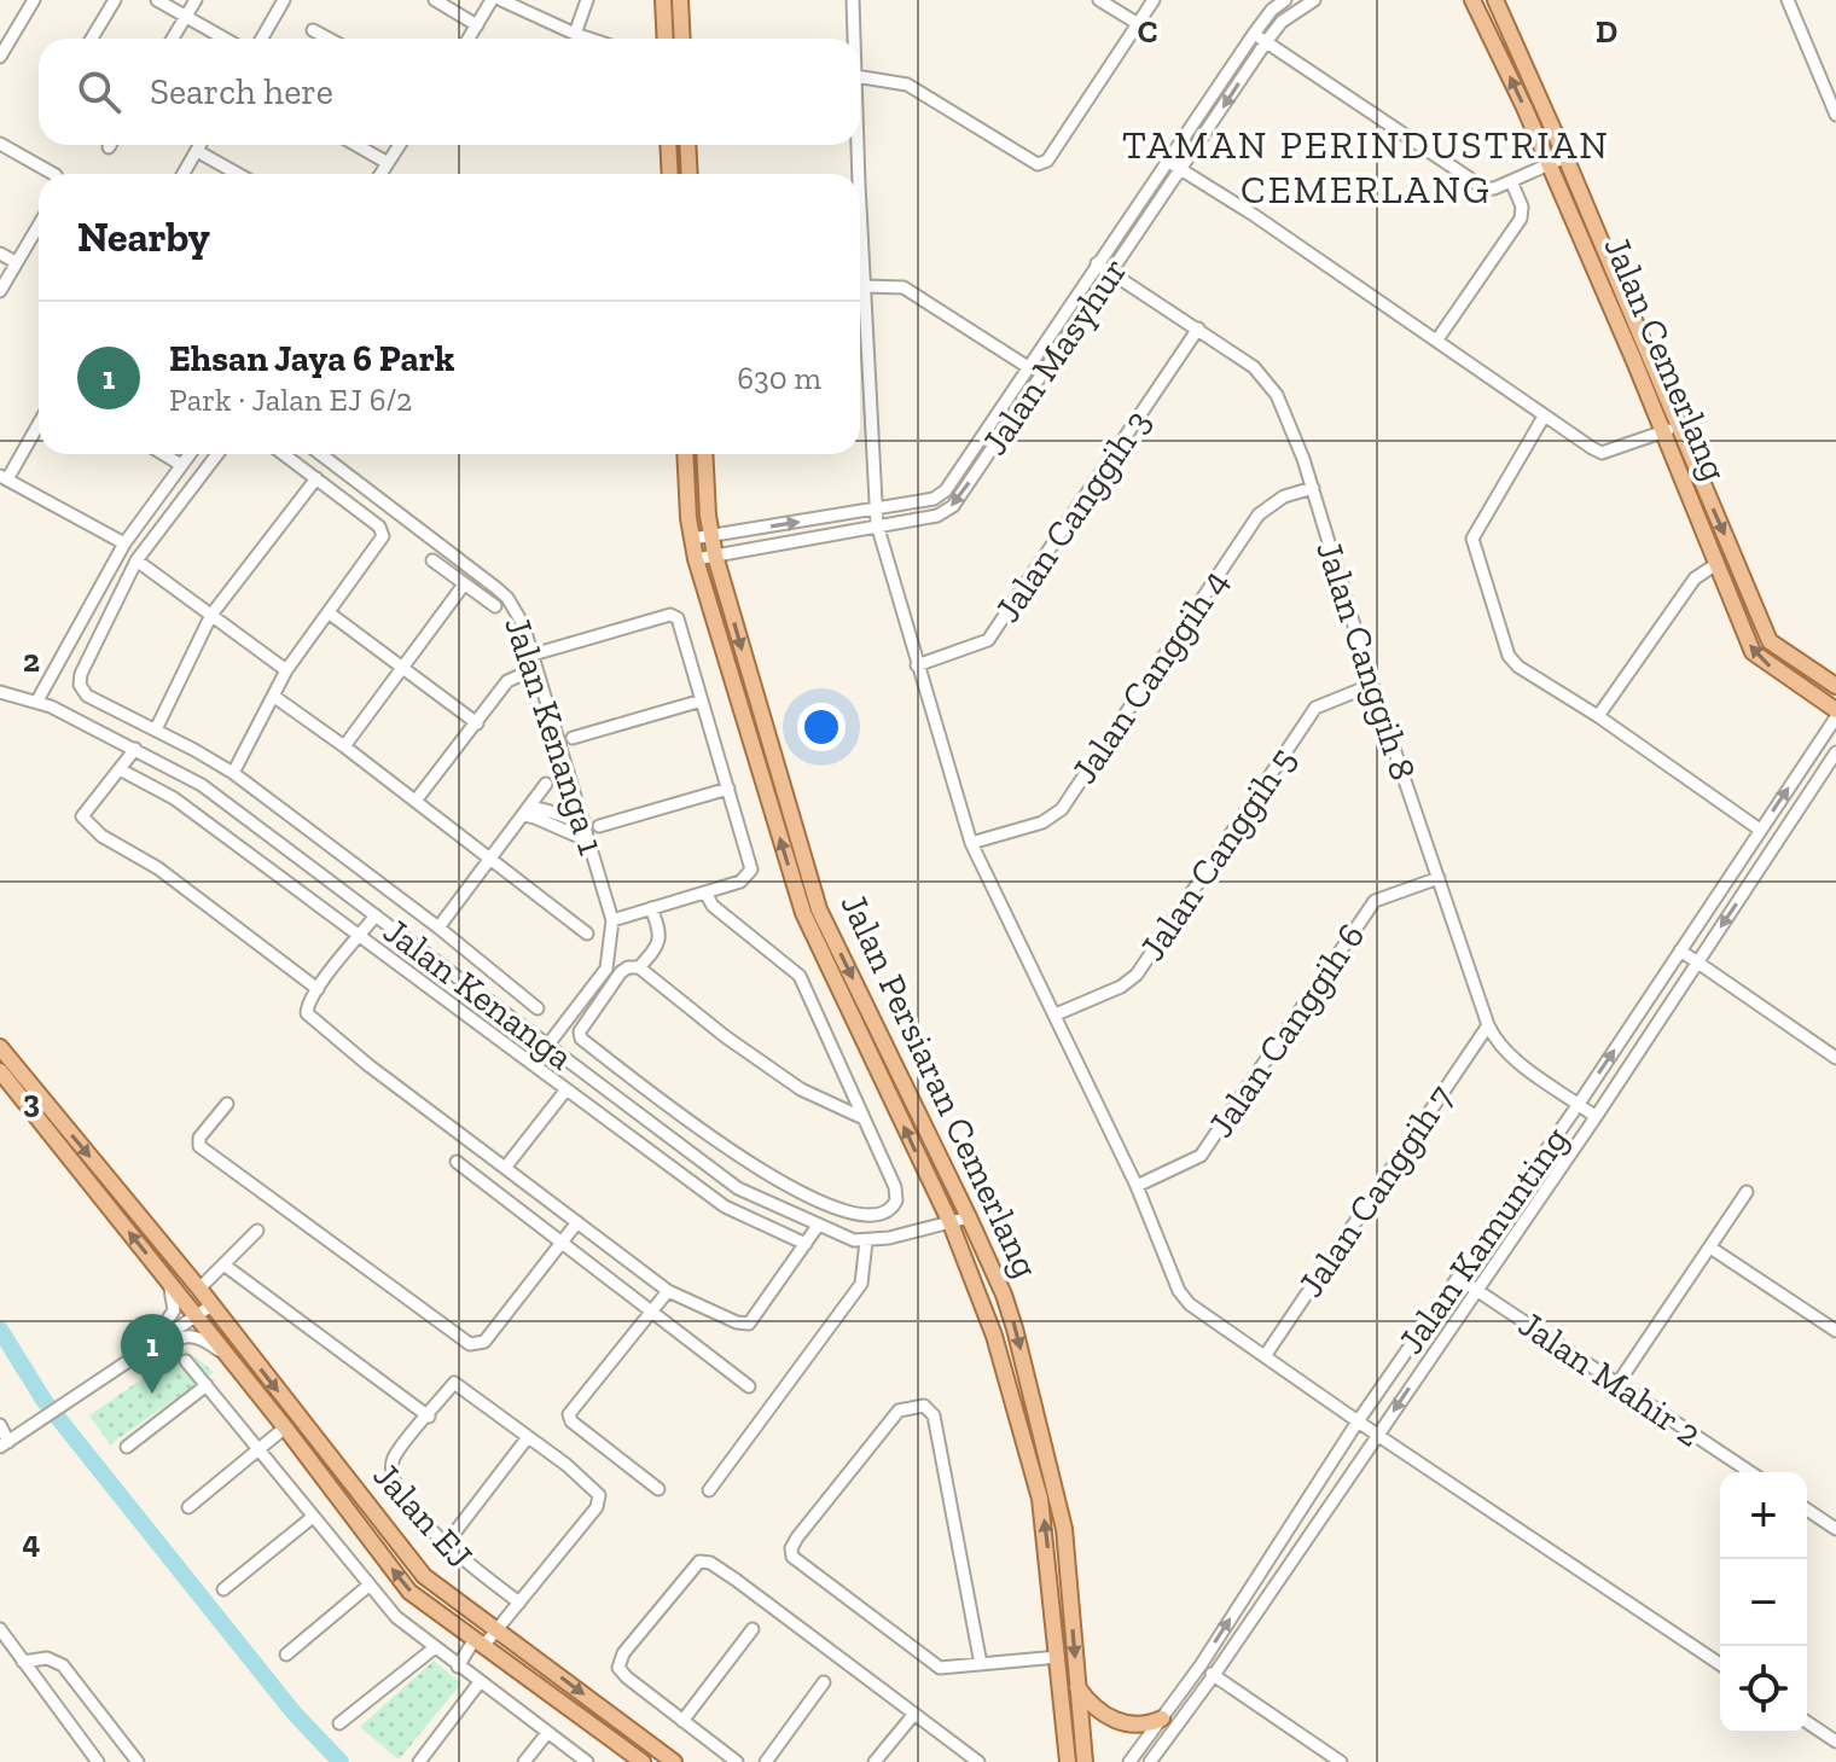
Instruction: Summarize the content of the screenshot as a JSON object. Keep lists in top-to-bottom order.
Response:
{
  "streets": {
    "main road": ["Jalan Cemerlang", "Jalan Persiaran Cemerlang", "Jalan EJ"],
    "street": [
      "Jalan Masyhur",
      "Jalan Canggih 3",
      "Jalan Canggih 8",
      "Jalan Canggih 4",
      "Jalan Kenanga 1",
      "Jalan Canggih 5",
      "Jalan Kenanga",
      "Jalan Canggih 6",
      "Jalan Canggih 7",
      "Jalan Kamunting",
      "Jalan Mahir 2"
    ]
  },
  "crossings": [
    ["Jalan Masyhur", "Jalan Canggih 8"],
    ["Jalan Masyhur", "Jalan Persiaran Cemerlang"],
    ["Jalan Canggih 3", "Jalan Canggih 8"],
    ["Jalan Canggih 8", "Jalan Canggih 4"],
    ["Jalan Canggih 8", "Jalan Canggih 5"],
    ["Jalan Canggih 8", "Jalan Canggih 6"],
    ["Jalan Canggih 8", "Jalan Canggih 7"],
    ["Jalan Canggih 8", "Jalan Kamunting"],
    ["Jalan Kenanga 1", "Jalan Kenanga"],
    ["Jalan Kenanga", "Jalan Persiaran Cemerlang"],
    ["Jalan Kamunting", "Jalan Mahir 2"]
  ],
  "districts": ["TAMAN PERINDUSTRIAN CEMERLANG"],
  "page": {
    "search": "Search here",
    "heading": "Nearby",
    "list": [
      {
        "mark": "1",
        "name": "Ehsan Jaya 6 Park",
        "note": "Park · Jalan EJ 6/2",
        "value": "630 m"
      }
    ],
    "pins": "1",
    "map_buttons": ["+", "−"]
  },
  "grid": {
    "columns": ["C", "D"],
    "rows": ["2", "3", "4"]
  }
}
